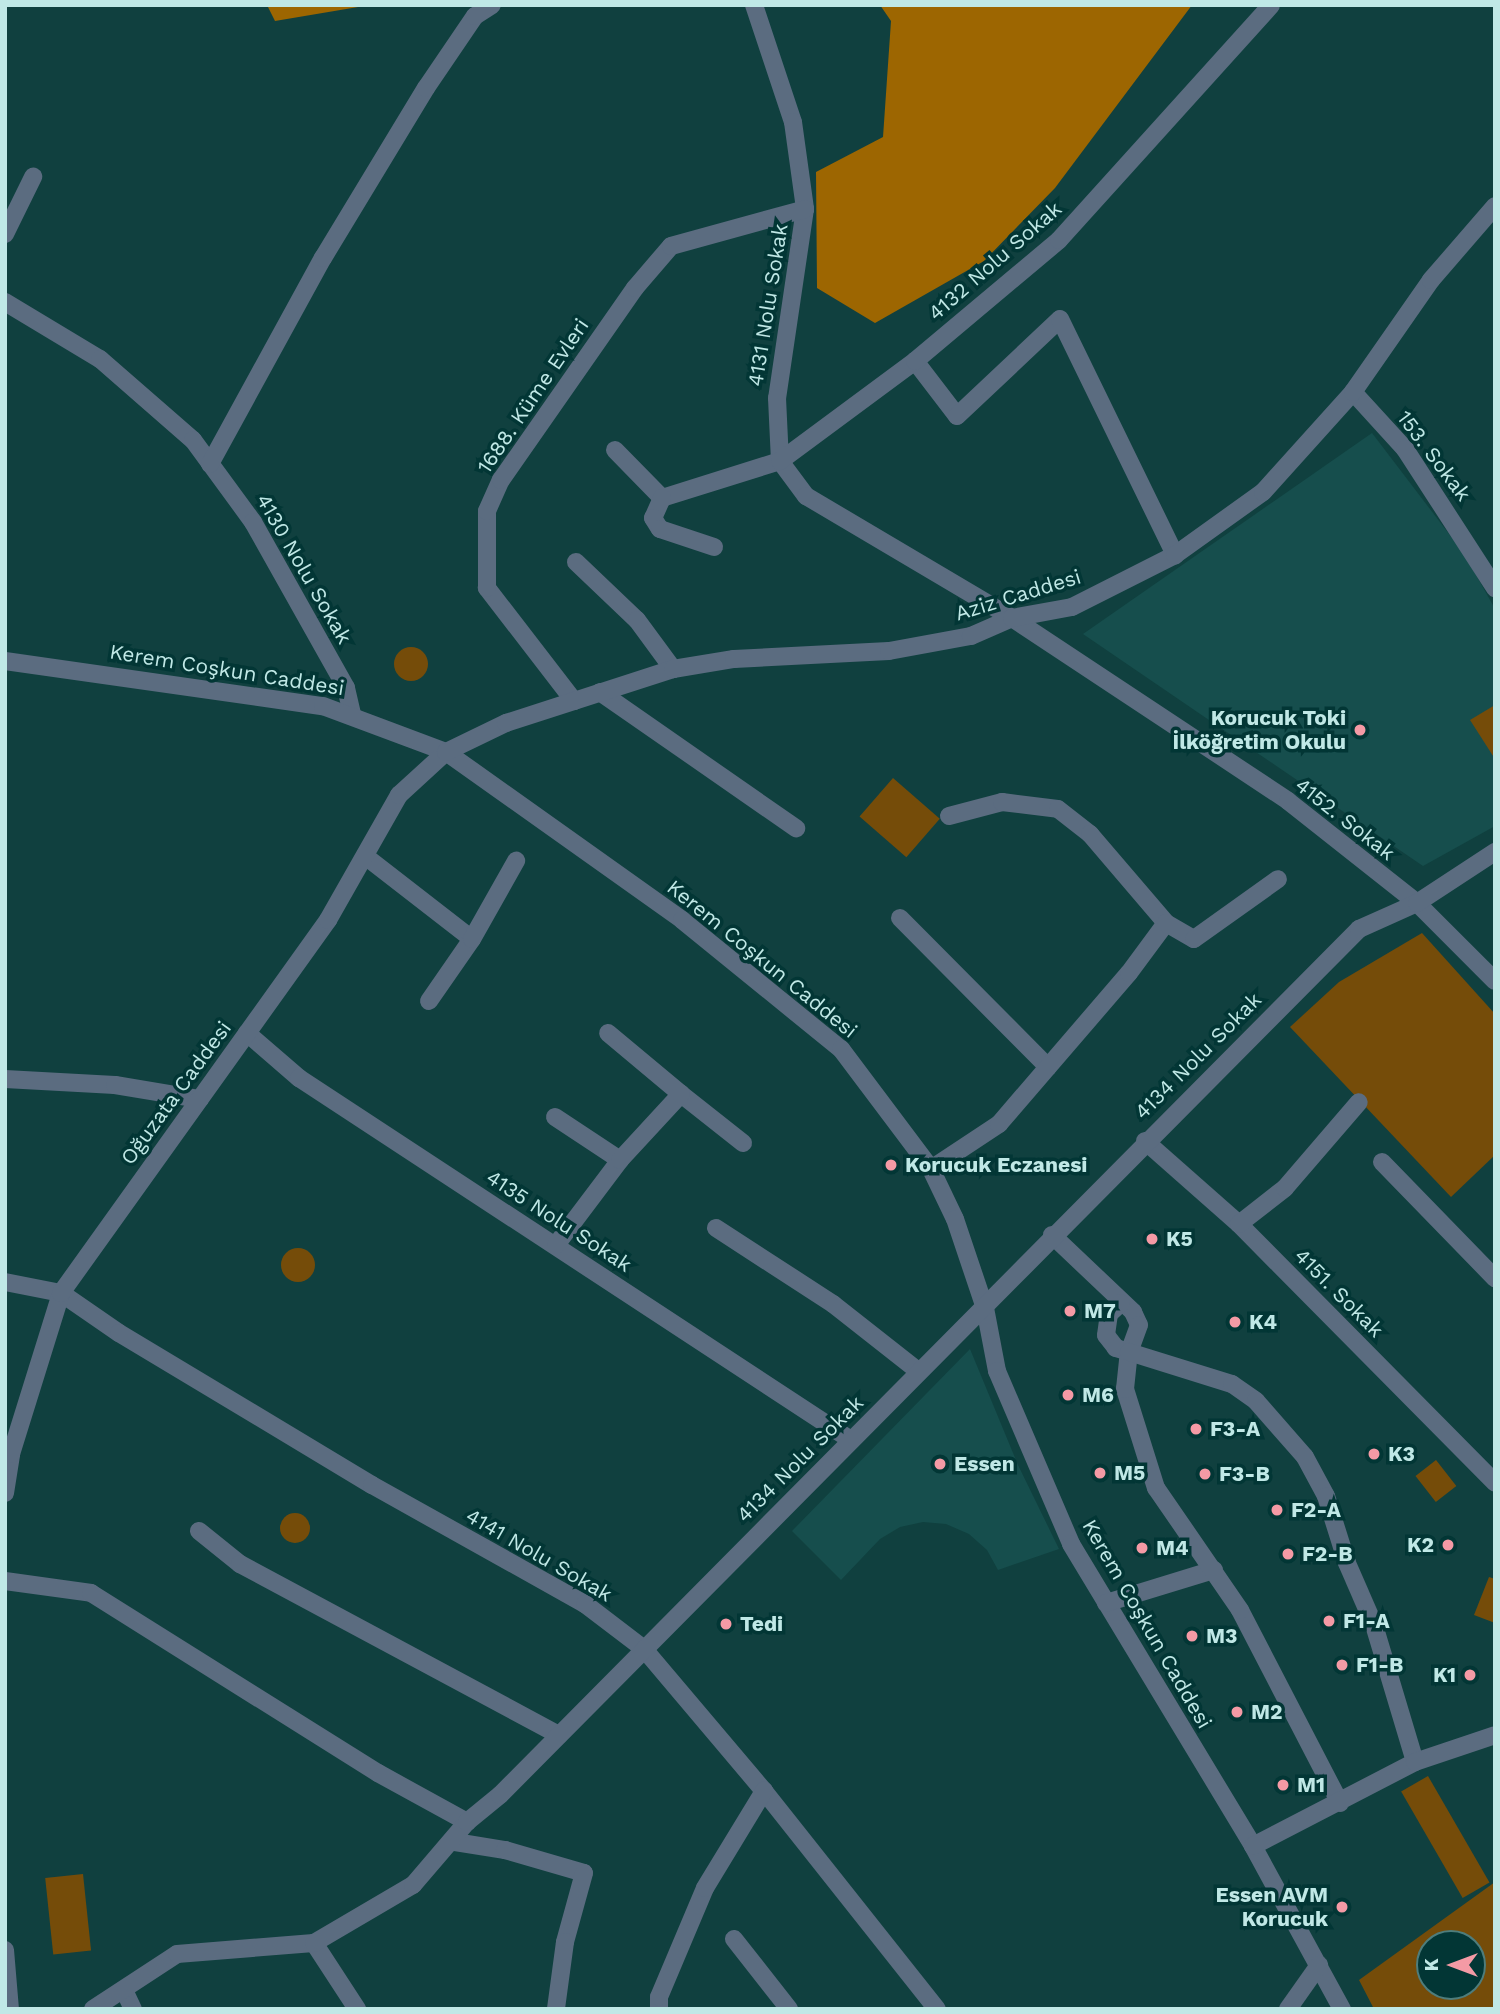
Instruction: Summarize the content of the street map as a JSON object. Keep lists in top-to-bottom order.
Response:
{
  "streets": {
    "street": [
      "4132 Nolu Sokak",
      "4131 Nolu Sokak",
      "1688. Küme Evleri",
      "153. Sokak",
      "4130 Nolu Sokak",
      "Aziz Caddesi",
      "Kerem Coşkun Caddesi",
      "4152. Sokak",
      "4134 Nolu Sokak",
      "Oğuzata Caddesi",
      "4135 Nolu Sokak",
      "4151. Sokak",
      "4141 Nolu Sokak"
    ]
  },
  "crossings": [
    ["4132 Nolu Sokak", "4131 Nolu Sokak"],
    ["4131 Nolu Sokak", "1688. Küme Evleri"],
    ["1688. Küme Evleri", "Aziz Caddesi"],
    ["153. Sokak", "Aziz Caddesi"],
    ["4130 Nolu Sokak", "Kerem Coşkun Caddesi"],
    ["Aziz Caddesi", "Kerem Coşkun Caddesi"],
    ["Aziz Caddesi", "4152. Sokak"],
    ["Aziz Caddesi", "Oğuzata Caddesi"],
    ["Kerem Coşkun Caddesi", "4134 Nolu Sokak"],
    ["Kerem Coşkun Caddesi", "Oğuzata Caddesi"],
    ["4152. Sokak", "4134 Nolu Sokak"],
    ["4134 Nolu Sokak", "4135 Nolu Sokak"],
    ["4134 Nolu Sokak", "4151. Sokak"],
    ["4134 Nolu Sokak", "4141 Nolu Sokak"],
    ["Oğuzata Caddesi", "4135 Nolu Sokak"],
    ["Oğuzata Caddesi", "4141 Nolu Sokak"]
  ],
  "places": [
    "Korucuk Toki İlköğretim Okulu",
    "Korucuk Eczanesi",
    "K5",
    "M7",
    "K4",
    "M6",
    "F3-A",
    "K3",
    "Essen",
    "M5",
    "F3-B",
    "F2-A",
    "K2",
    "M4",
    "F2-B",
    "F1-A",
    "Tedi",
    "M3",
    "F1-B",
    "K1",
    "M2",
    "M1",
    "Essen AVM Korucuk"
  ],
  "north": "left"
}
